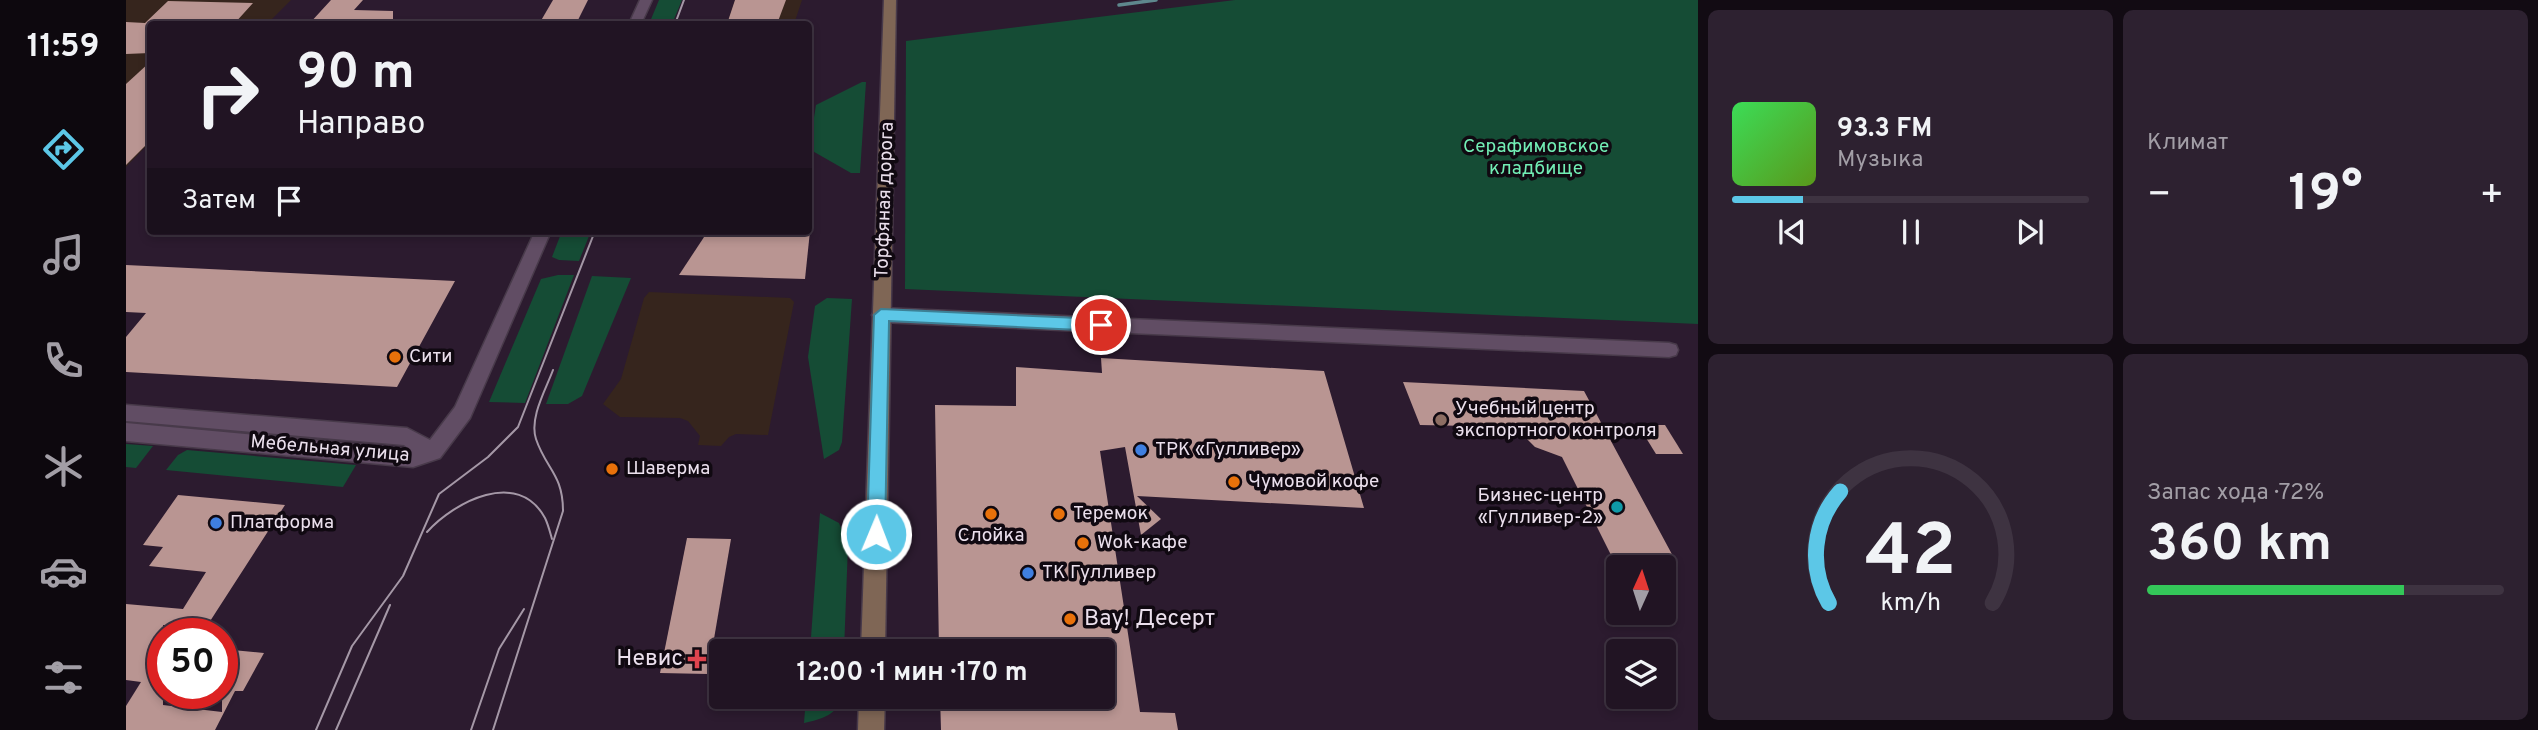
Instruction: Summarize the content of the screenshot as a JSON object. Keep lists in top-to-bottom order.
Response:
{
  "streets": {
    "main road": ["Торфяная дорога"],
    "street": ["Мебельная улица"]
  },
  "parks": ["Серафимовское кладбище"],
  "places": {
    "other": [
      "Сити",
      "Учебный центр экспортного контроля",
      "ТРК «Гулливер»",
      "Шаверма",
      "Чумовой кофе",
      "Бизнес-центр «Гулливер-2»",
      "Слойка",
      "Теремок",
      "Платформа",
      "Wok-кафе",
      "ТК Гулливер",
      "Вау! Десерт"
    ],
    "health": ["Невис"]
  },
  "north": "top",
  "page": {
    "tabs": "11:59",
    "tile": [
      "Климат",
      ["Запас хода · 72%", "360 km"]
    ],
    "turn": ["90 m", "Направо"],
    "song": ["93.3 FM", "Музыка"],
    "then": "Затем",
    "heat": ["−", "19°", "+"],
    "limit": "50",
    "trip": "12:00 · 1 мин · 170 m",
    "gauge": ["42", "km/h"]
  }
}
